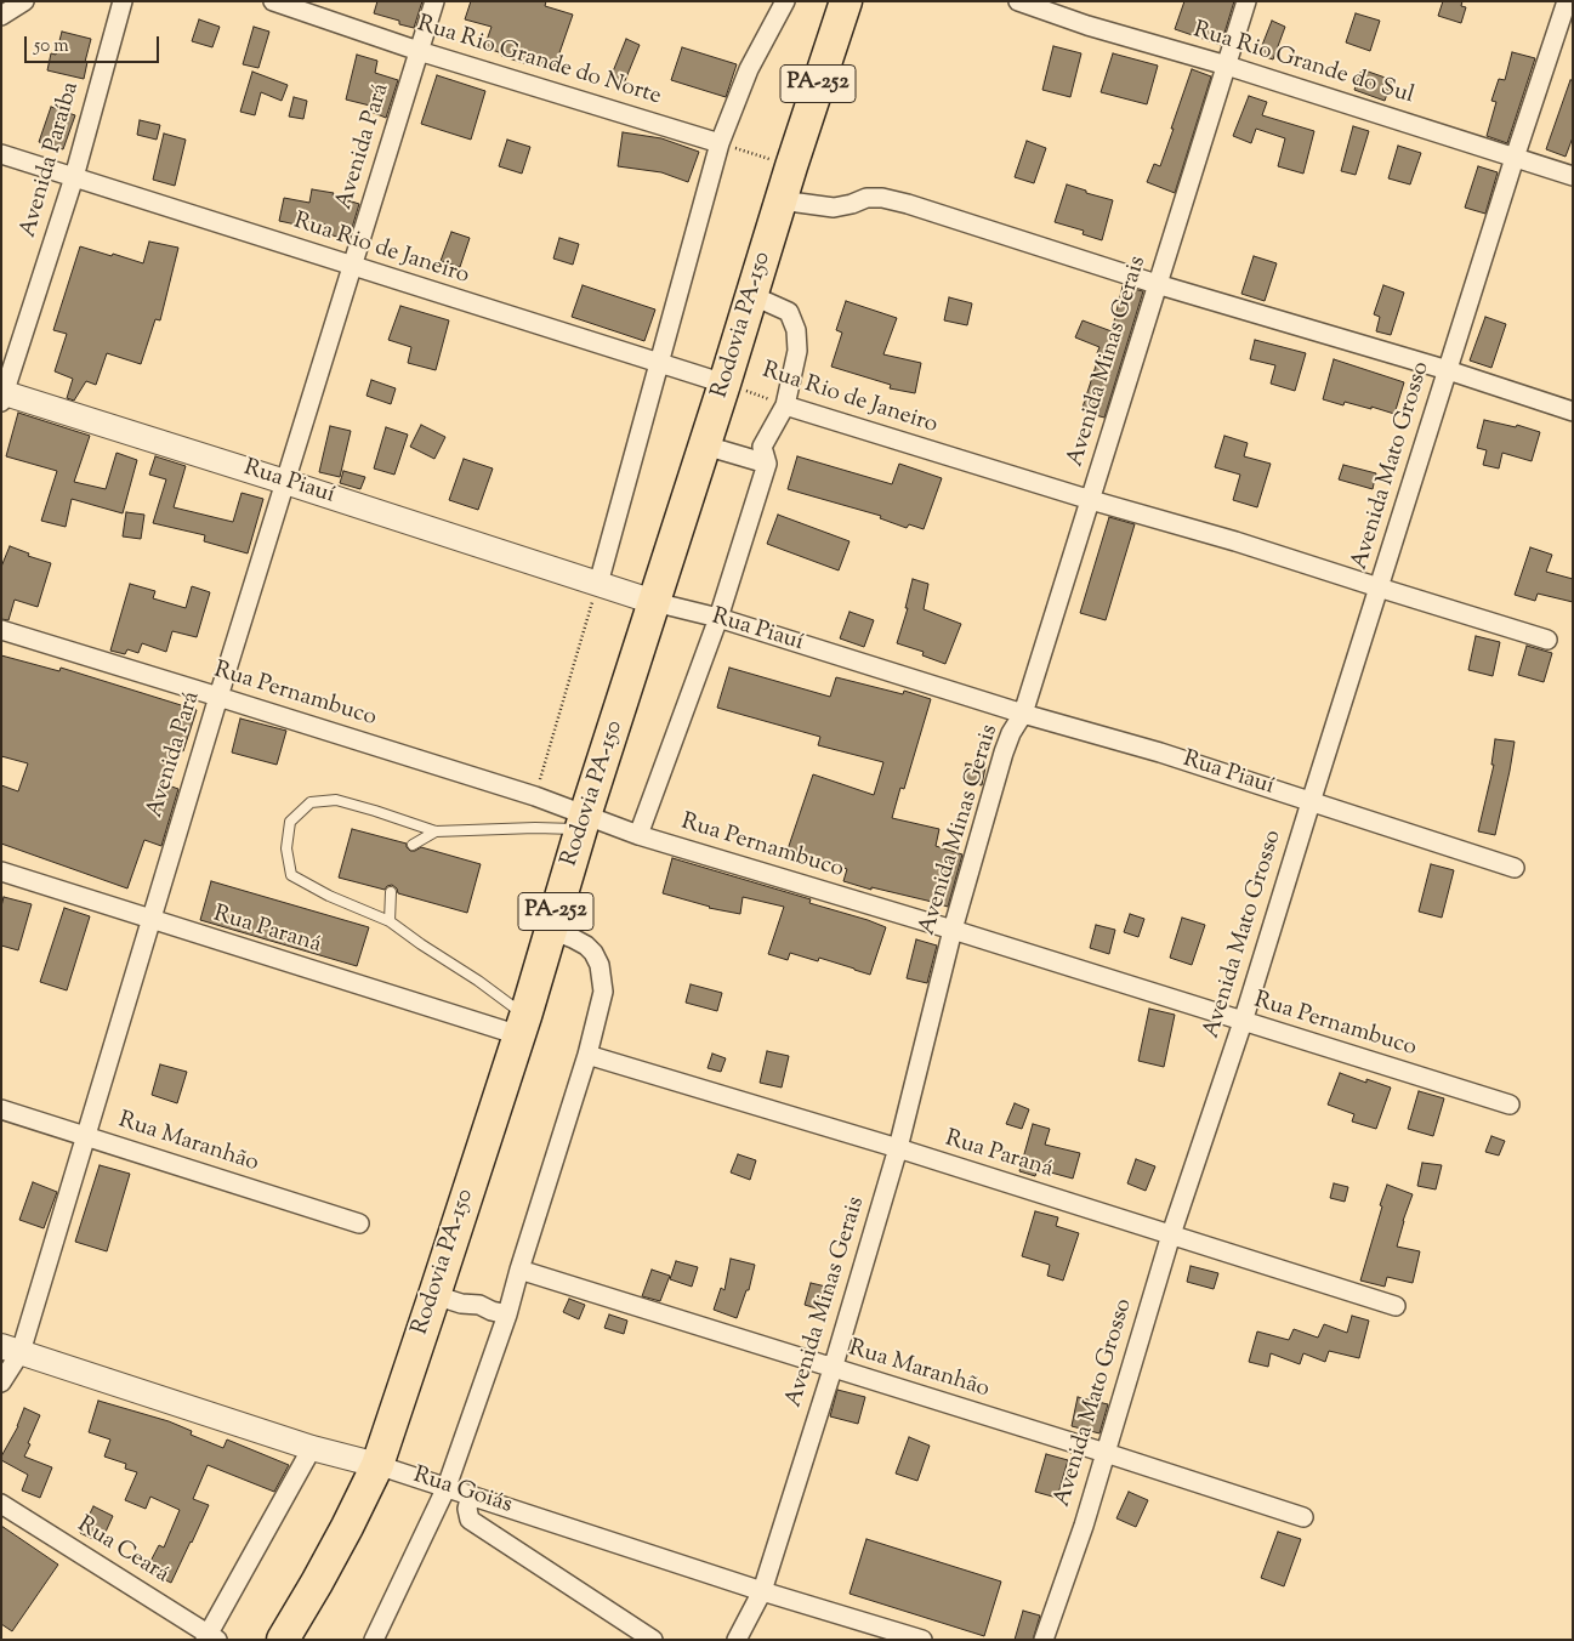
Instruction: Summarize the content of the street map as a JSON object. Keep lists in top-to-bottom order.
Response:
{
  "streets": {
    "highway": ["PA-252", "Rodovia PA-150"],
    "street": [
      "Rua Rio Grande do Norte",
      "Rua Rio Grande do Sul",
      "Avenida Pará",
      "Avenida Paraíba",
      "Rua Rio de Janeiro",
      "Avenida Minas Gerais",
      "Avenida Mato Grosso",
      "Rua Piauí",
      "Rua Pernambuco",
      "Rua Paraná",
      "Rua Maranhão",
      "Rua Goiás",
      "Rua Ceará"
    ]
  },
  "crossings": [
    ["Rua Rio Grande do Norte", "Avenida Pará"],
    ["Rua Rio Grande do Sul", "Avenida Minas Gerais"],
    ["Rua Rio Grande do Sul", "Avenida Mato Grosso"],
    ["Avenida Pará", "Rua Rio de Janeiro"],
    ["Avenida Pará", "Rua Piauí"],
    ["Avenida Pará", "Rua Pernambuco"],
    ["Avenida Pará", "Rua Paraná"],
    ["Avenida Pará", "Rua Maranhão"],
    ["Avenida Pará", "Rua Goiás"],
    ["Avenida Paraíba", "Rua Rio de Janeiro"],
    ["Avenida Paraíba", "Rua Piauí"],
    ["Rua Rio de Janeiro", "Rodovia PA-150"],
    ["Rua Rio de Janeiro", "Avenida Minas Gerais"],
    ["Rua Rio de Janeiro", "Avenida Mato Grosso"],
    ["Rodovia PA-150", "Rua Piauí"],
    ["Rodovia PA-150", "Rua Pernambuco"],
    ["Rodovia PA-150", "Rua Paraná"],
    ["Rodovia PA-150", "Rua Goiás"],
    ["Avenida Minas Gerais", "Rua Piauí"],
    ["Avenida Minas Gerais", "Rua Pernambuco"],
    ["Avenida Minas Gerais", "Rua Paraná"],
    ["Avenida Minas Gerais", "Rua Maranhão"],
    ["Avenida Minas Gerais", "Rua Goiás"],
    ["Avenida Mato Grosso", "Rua Piauí"],
    ["Avenida Mato Grosso", "Rua Pernambuco"],
    ["Avenida Mato Grosso", "Rua Paraná"],
    ["Avenida Mato Grosso", "Rua Maranhão"]
  ],
  "scale_bar": "50 m"
}
